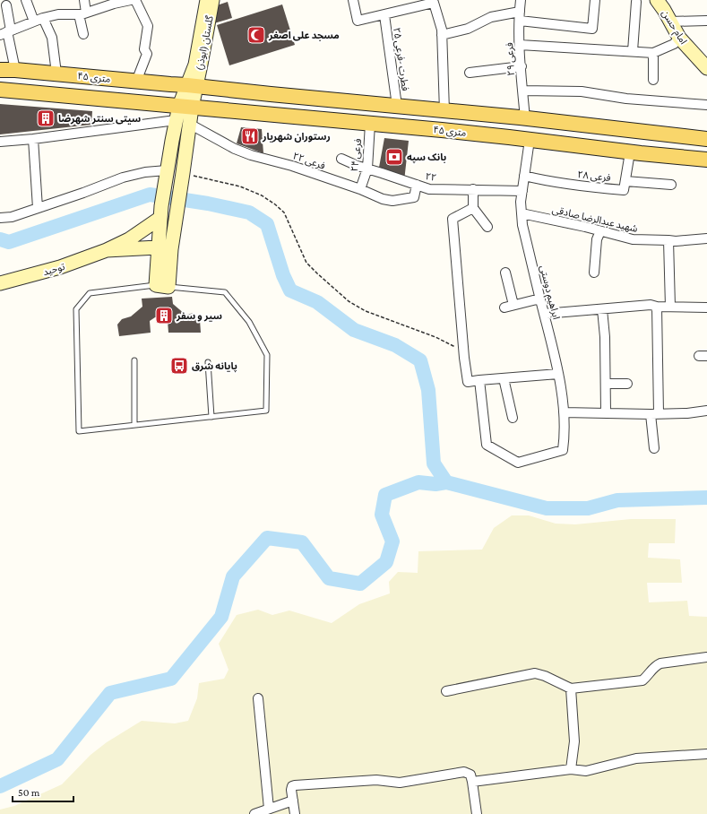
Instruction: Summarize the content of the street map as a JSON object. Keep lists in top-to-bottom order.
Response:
{
  "streets": {
    "main road": ["۴۵ متری"],
    "street": [
      "امام حسن",
      "گلستان (ابوذر)",
      "فطرت -فرعی ۲۵",
      "فرعی ۲۹",
      "فرعی ۲۴",
      "فرعی ۲۲",
      "فرعی ۲۸",
      "۲۲",
      "شهید عبدالرضا صادقی",
      "توحید",
      "ابراهیم دوستی"
    ]
  },
  "crossings": [
    ["گلستان (ابوذر)", "۴۵ متری"],
    ["فطرت -فرعی ۲۵", "۴۵ متری"],
    ["فرعی ۲۹", "۴۵ متری"],
    ["۴۵ متری", "فرعی ۲۴"],
    ["۴۵ متری", "فرعی ۲۸"],
    ["۴۵ متری", "ابراهیم دوستی"],
    ["فرعی ۲۴", "فرعی ۲۲"],
    ["فرعی ۲۴", "۲۲"],
    ["فرعی ۲۲", "۲۲"],
    ["فرعی ۲۸", "ابراهیم دوستی"],
    ["۲۲", "ابراهیم دوستی"],
    ["شهید عبدالرضا صادقی", "ابراهیم دوستی"]
  ],
  "places": {
    "mosque": ["مسجد علی اصغر"],
    "building": ["سیتی سنتر شهرضا", "سیر و سفر"],
    "restaurant": ["رستوران شهریار"],
    "bank": ["بانک سپه"],
    "bus stop": ["پایانه شرق"]
  },
  "scale_bar": "50 m"
}
